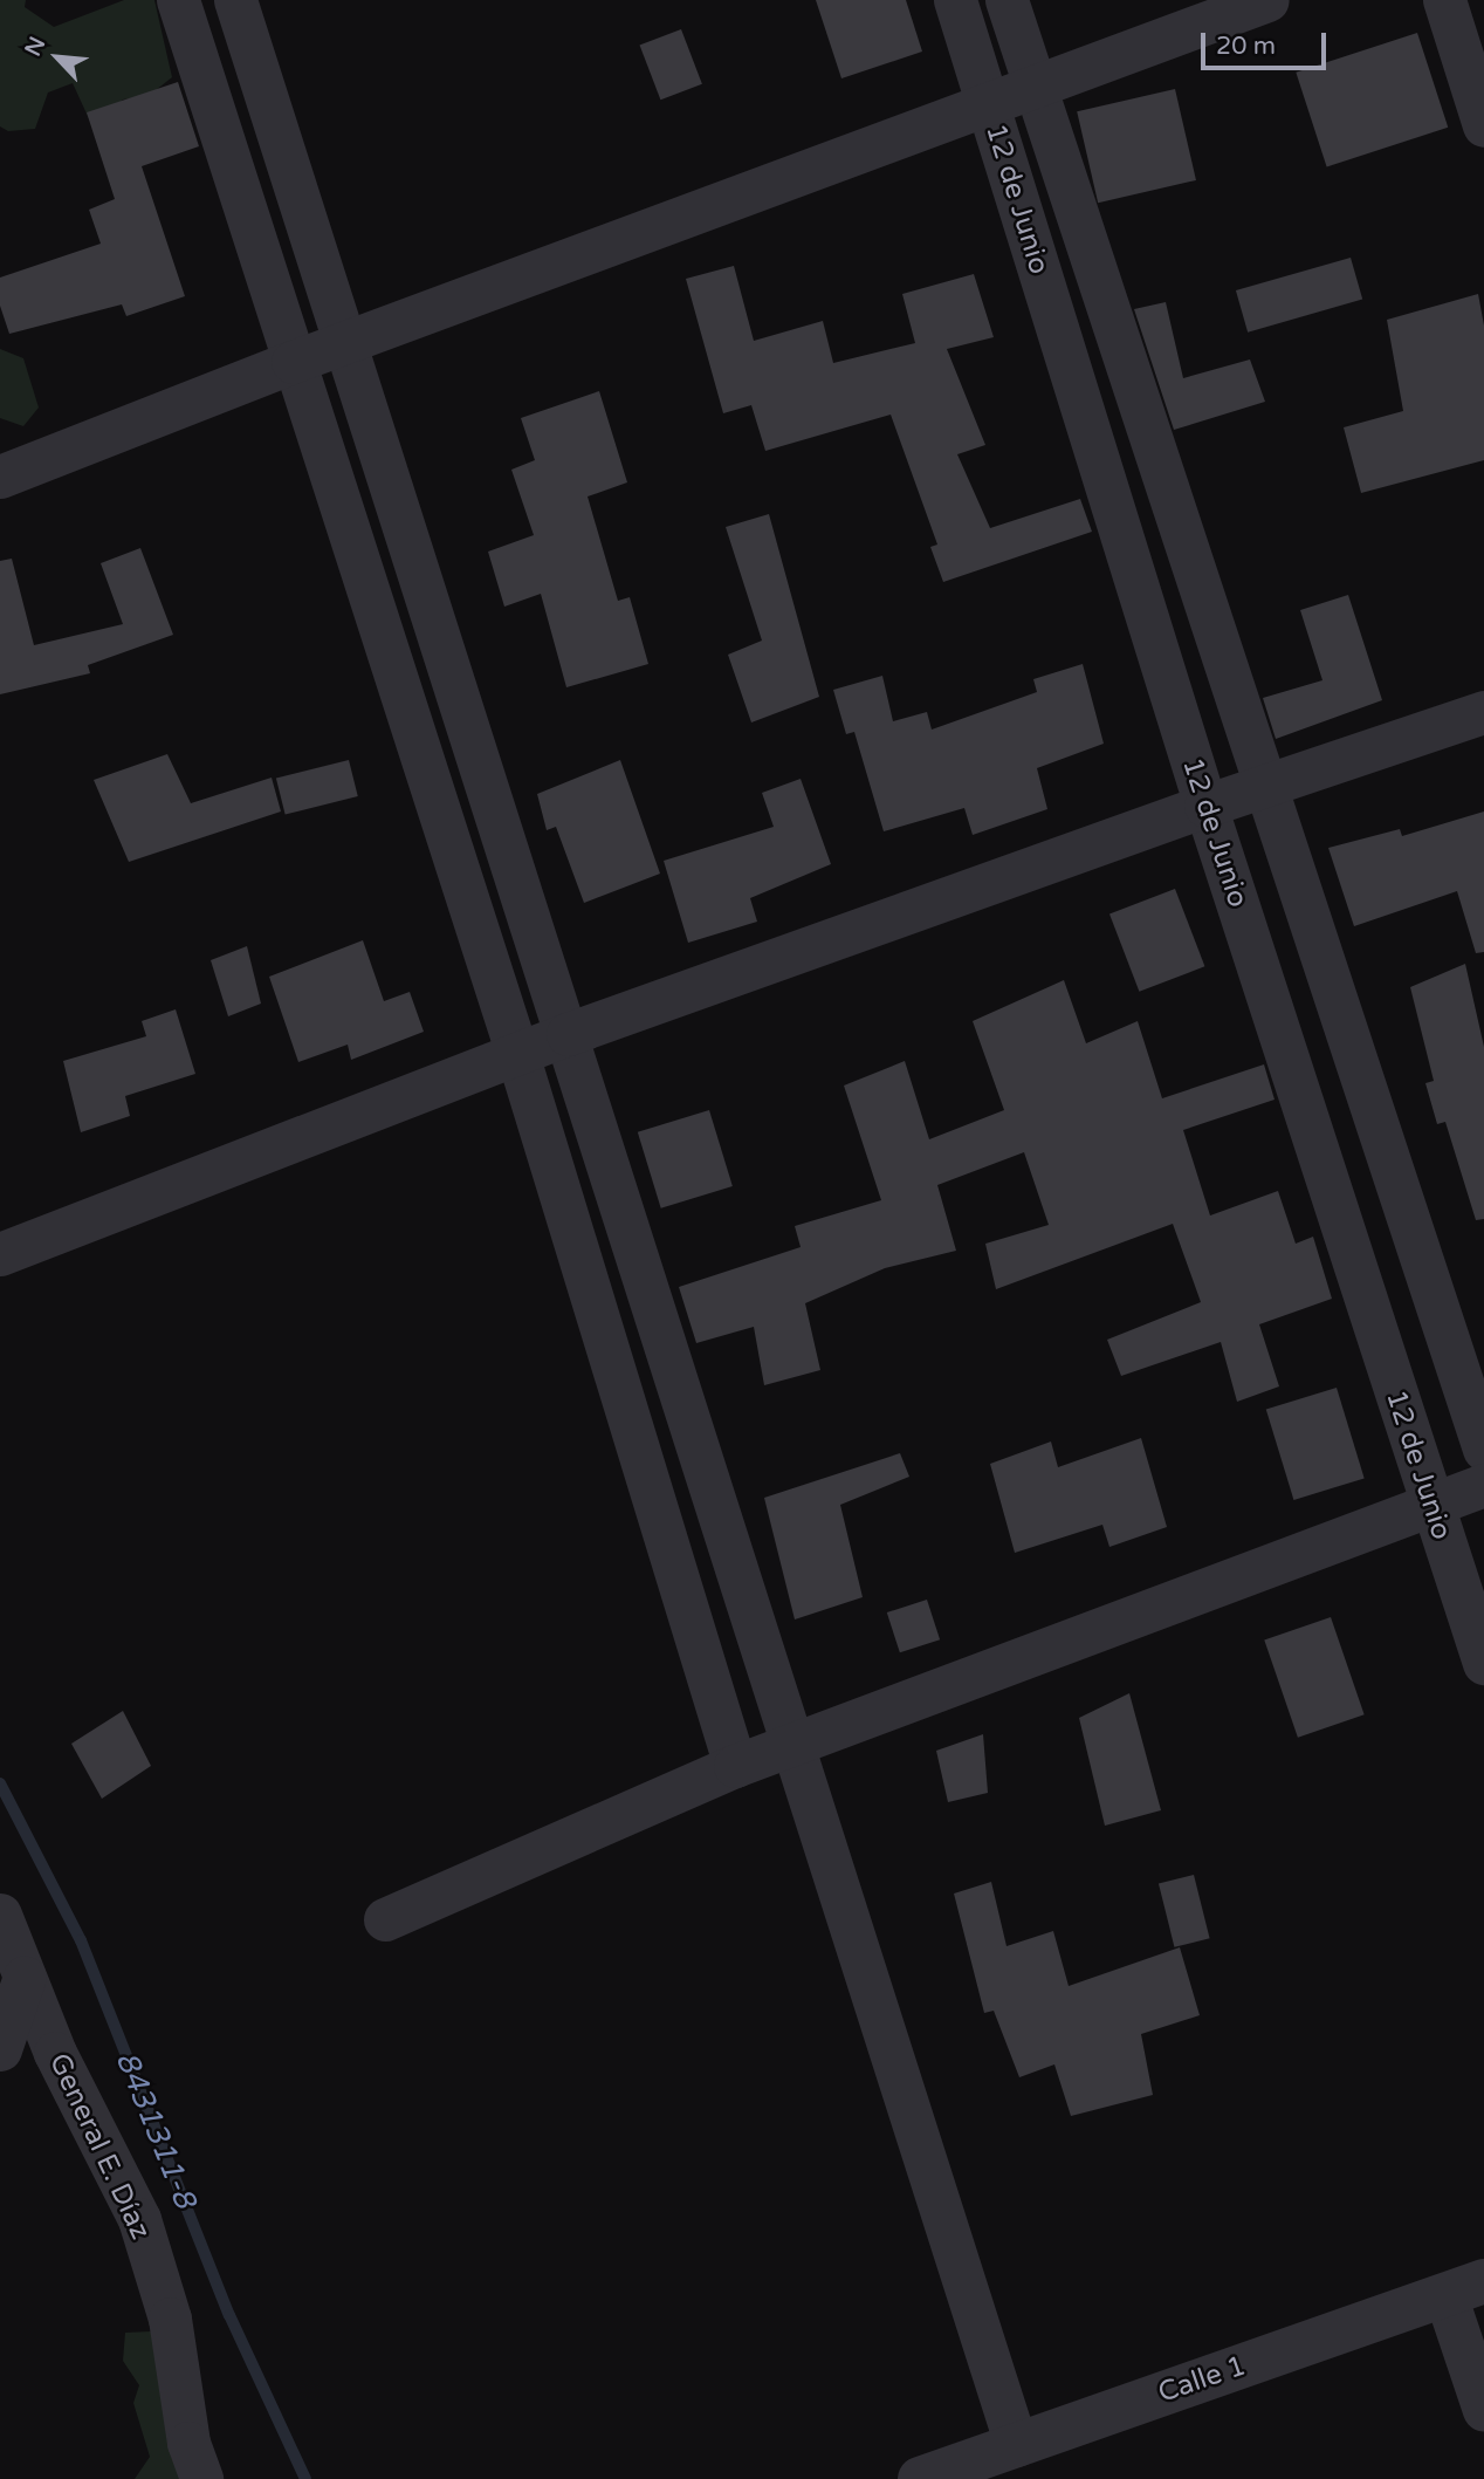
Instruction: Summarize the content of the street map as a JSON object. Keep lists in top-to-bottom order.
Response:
{
  "streets": {
    "street": ["12 de Junio", "General E. Díaz", "Calle 1"]
  },
  "water": ["8431311-8"],
  "scale_bar": "20 m",
  "north": "top left"
}
